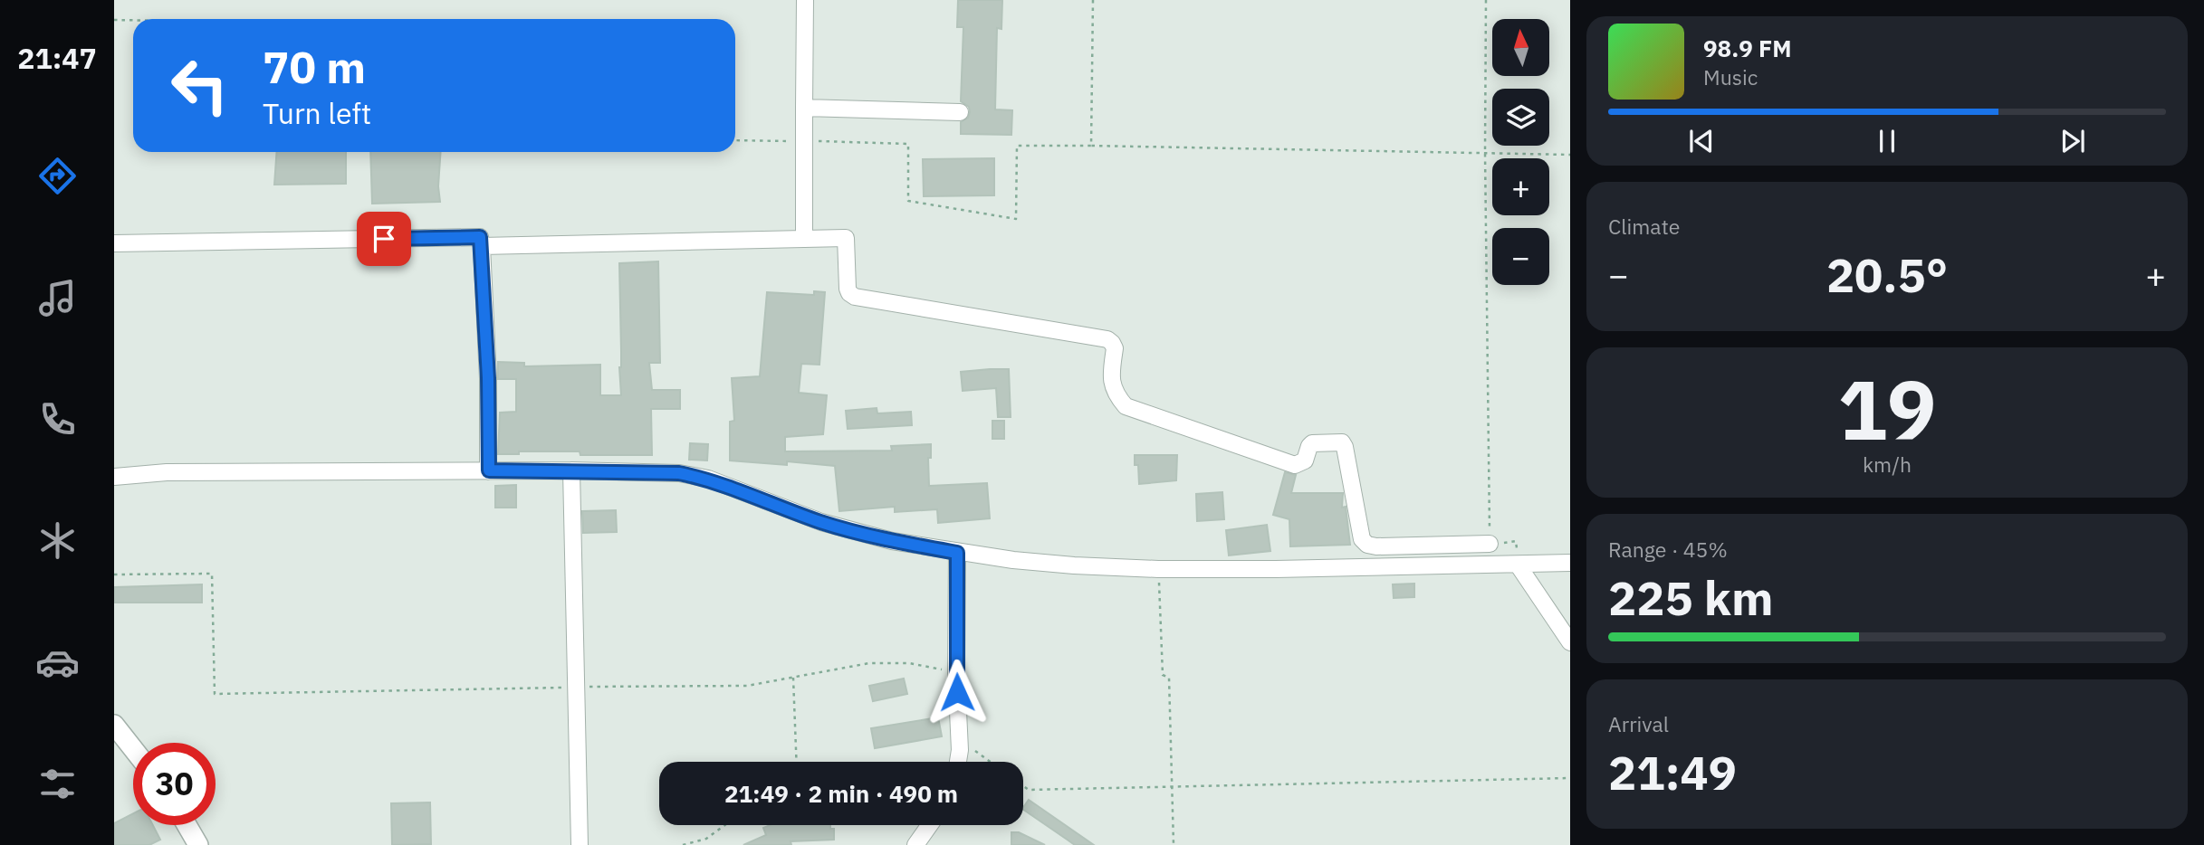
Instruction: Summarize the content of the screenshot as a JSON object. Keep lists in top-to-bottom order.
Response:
{
  "north": "top",
  "page": {
    "tabs": "21:47",
    "map_buttons": ["+", "−"],
    "turn": ["70 m", "Turn left"],
    "song": ["98.9 FM", "Music"],
    "tile": [
      "Climate",
      ["19", "km/h"],
      ["Range · 45%", "225 km"],
      ["Arrival", "21:49"]
    ],
    "heat": ["−", "20.5°", "+"],
    "limit": "30",
    "trip": "21:49 · 2 min · 490 m"
  }
}
